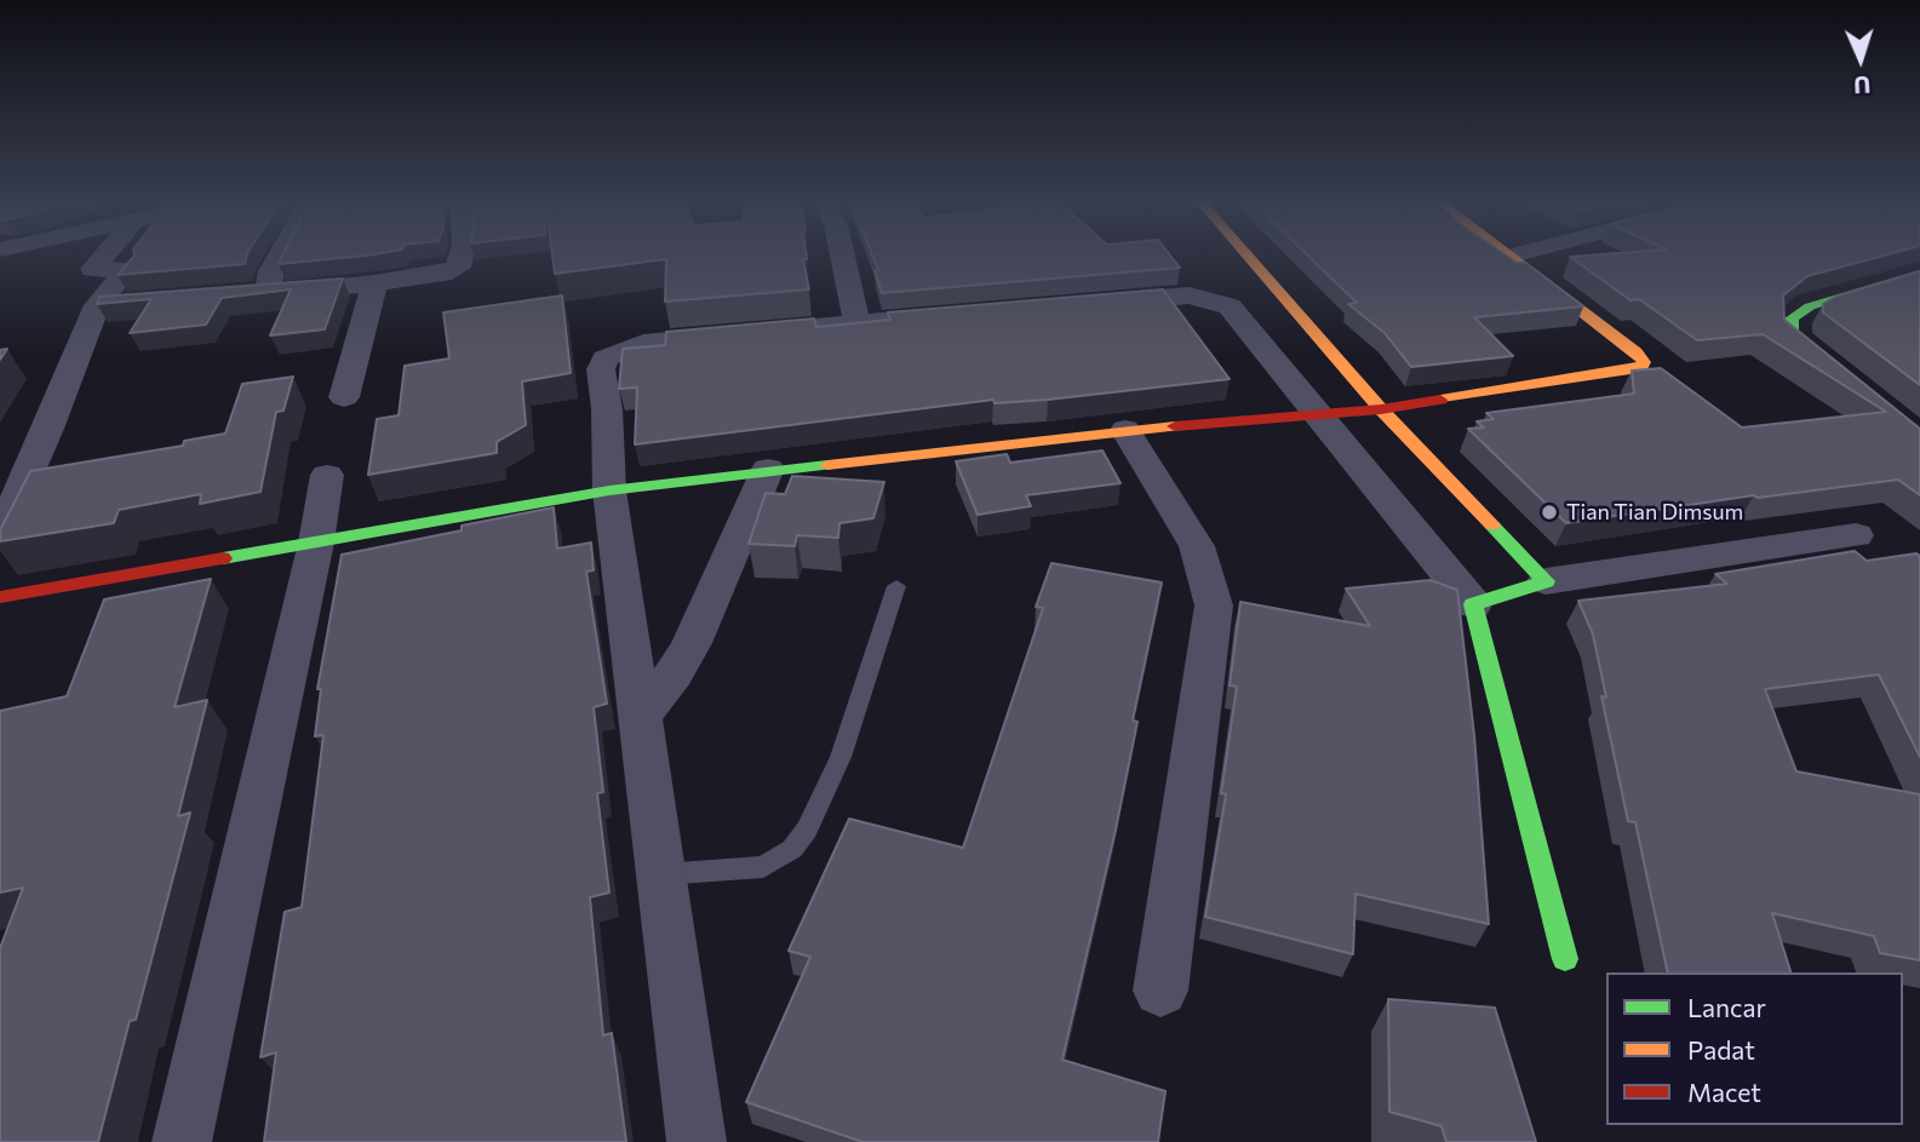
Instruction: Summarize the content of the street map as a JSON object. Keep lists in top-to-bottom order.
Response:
{
  "places": ["Tian Tian Dimsum"],
  "legend": ["Lancar", "Padat", "Macet"],
  "north": "bottom"
}
